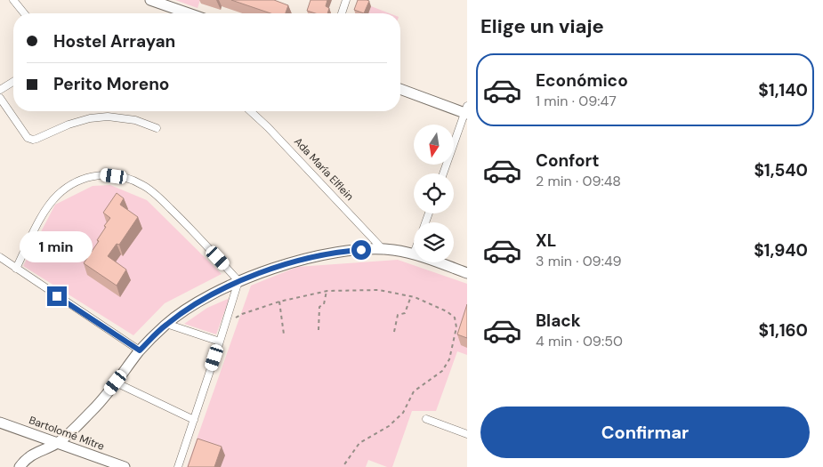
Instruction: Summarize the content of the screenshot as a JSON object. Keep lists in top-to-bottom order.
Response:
{
  "streets": {
    "street": ["Ada María Elflein", "Bartolomé Mitre"]
  },
  "north": "bottom",
  "page": {
    "heading": "Elige un viaje",
    "banner": ["Hostel Arrayan", "Perito Moreno"],
    "list": [
      {
        "name": "Económico",
        "note": "1 min · 09:47",
        "value": "$1,140"
      },
      {
        "name": "Confort",
        "note": "2 min · 09:48",
        "value": "$1,540"
      },
      {
        "name": "XL",
        "note": "3 min · 09:49",
        "value": "$1,940"
      },
      {
        "name": "Black",
        "note": "4 min · 09:50",
        "value": "$1,160"
      }
    ],
    "bubble": "1 min",
    "buttons": "Confirmar"
  }
}
